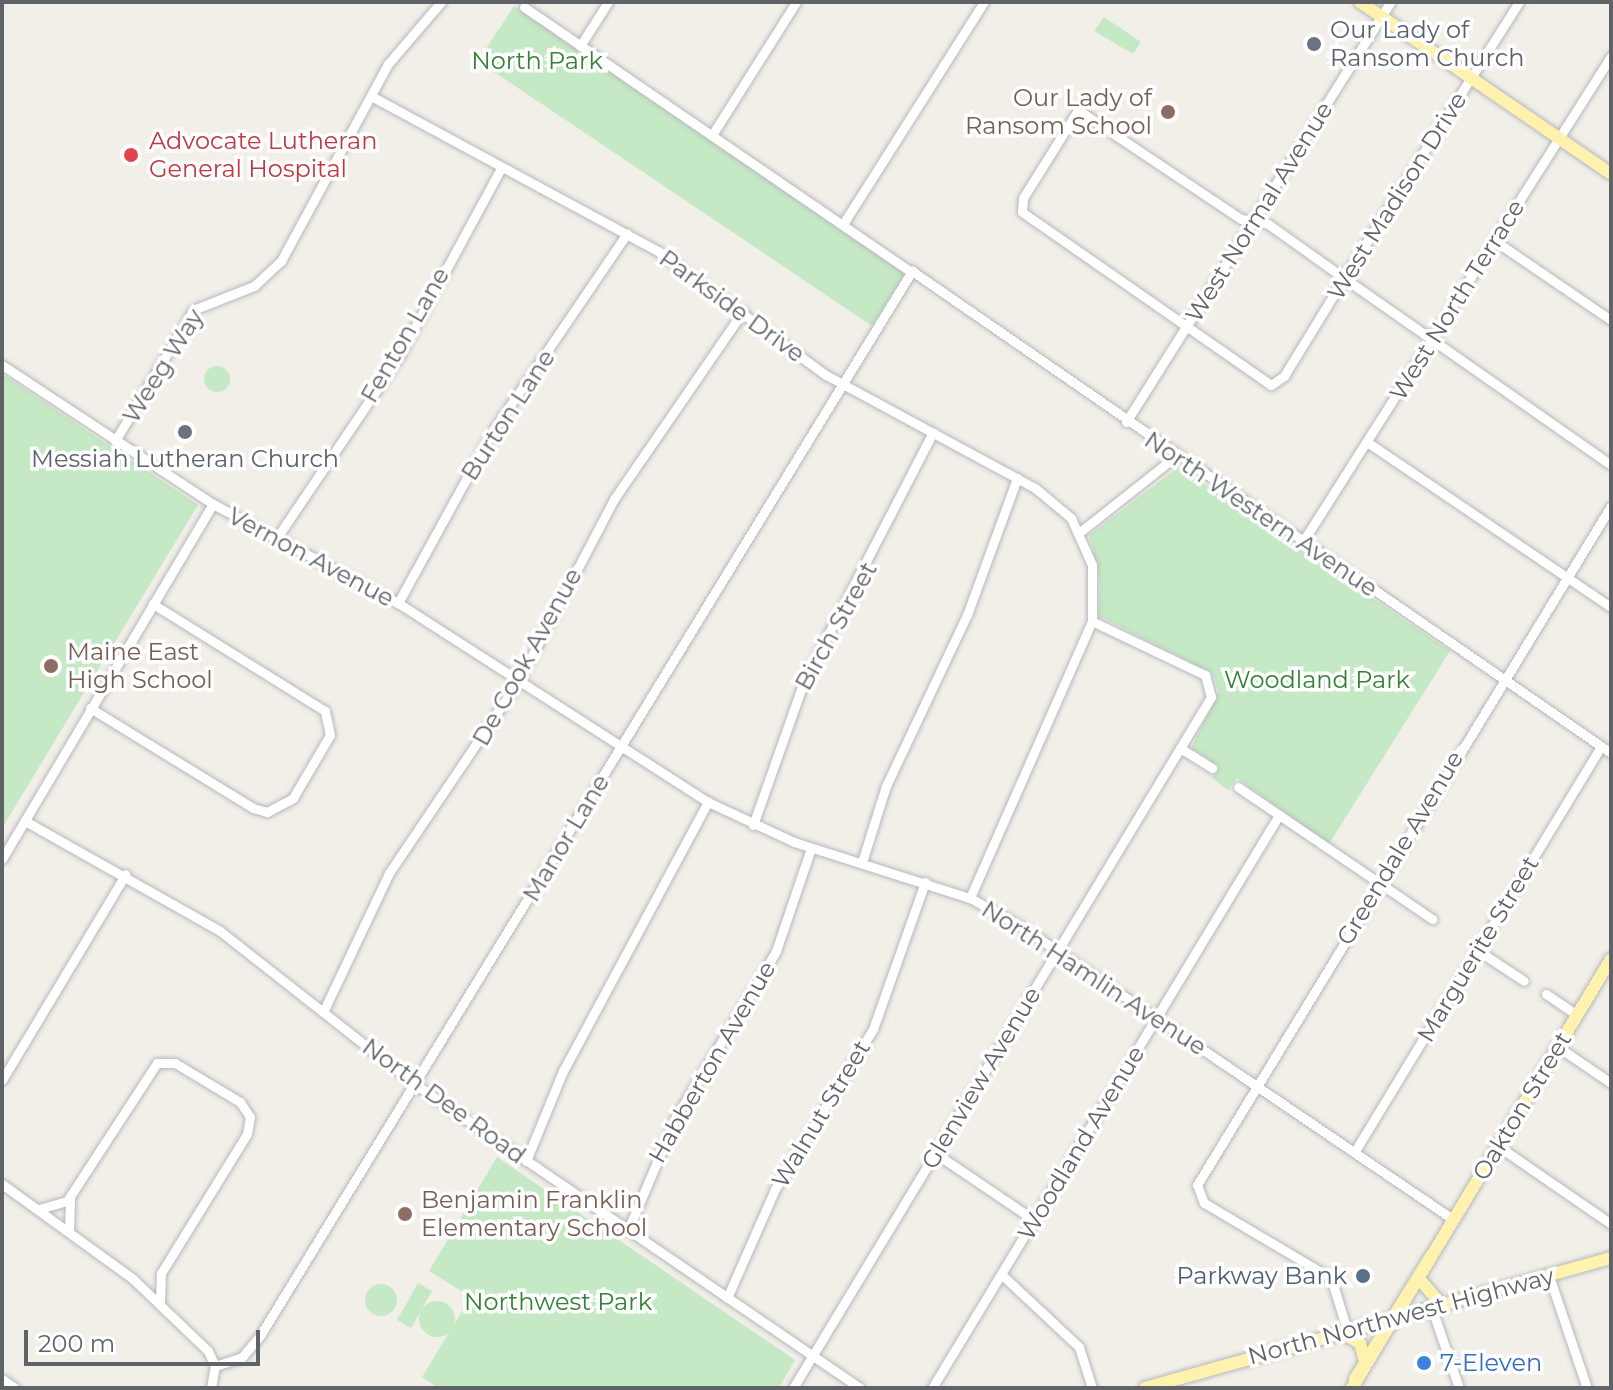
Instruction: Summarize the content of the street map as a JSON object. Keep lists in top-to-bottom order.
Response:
{
  "streets": {
    "main road": ["Oakton Street", "North Northwest Highway"],
    "street": [
      "West Madison Drive",
      "West Normal Avenue",
      "West North Terrace",
      "Parkside Drive",
      "Fenton Lane",
      "Weeg Way",
      "Burton Lane",
      "North Western Avenue",
      "Vernon Avenue",
      "Birch Street",
      "De Cook Avenue",
      "Manor Lane",
      "Greendale Avenue",
      "Marguerite Street",
      "North Hamlin Avenue",
      "Habberton Avenue",
      "Glenview Avenue",
      "North Dee Road",
      "Walnut Street",
      "Woodland Avenue"
    ]
  },
  "crossings": [
    ["West Madison Drive", "West Normal Avenue"],
    ["West Normal Avenue", "North Western Avenue"],
    ["West North Terrace", "North Western Avenue"],
    ["Parkside Drive", "Fenton Lane"],
    ["Parkside Drive", "Weeg Way"],
    ["Parkside Drive", "Burton Lane"],
    ["Parkside Drive", "Birch Street"],
    ["Parkside Drive", "De Cook Avenue"],
    ["Parkside Drive", "Manor Lane"],
    ["Fenton Lane", "Vernon Avenue"],
    ["Weeg Way", "Vernon Avenue"],
    ["Burton Lane", "Vernon Avenue"],
    ["North Western Avenue", "Manor Lane"],
    ["North Western Avenue", "Greendale Avenue"],
    ["North Western Avenue", "Marguerite Street"],
    ["Vernon Avenue", "De Cook Avenue"],
    ["Vernon Avenue", "Manor Lane"],
    ["Vernon Avenue", "North Hamlin Avenue"],
    ["Birch Street", "North Hamlin Avenue"],
    ["De Cook Avenue", "North Dee Road"],
    ["Manor Lane", "North Hamlin Avenue"],
    ["Manor Lane", "North Dee Road"],
    ["Greendale Avenue", "North Hamlin Avenue"],
    ["Greendale Avenue", "North Northwest Highway"],
    ["Marguerite Street", "North Hamlin Avenue"],
    ["North Hamlin Avenue", "Habberton Avenue"],
    ["North Hamlin Avenue", "Glenview Avenue"],
    ["North Hamlin Avenue", "Oakton Street"],
    ["North Hamlin Avenue", "Walnut Street"],
    ["North Hamlin Avenue", "Woodland Avenue"],
    ["Habberton Avenue", "North Dee Road"],
    ["Glenview Avenue", "North Dee Road"],
    ["North Dee Road", "Walnut Street"],
    ["Oakton Street", "North Northwest Highway"]
  ],
  "parks": ["North Park", "Woodland Park", "Northwest Park"],
  "places": [
    "Our Lady of Ransom Church",
    "Our Lady of Ransom School",
    "Advocate Lutheran General Hospital",
    "Messiah Lutheran Church",
    "Maine East High School",
    "Benjamin Franklin Elementary School",
    "Parkway Bank",
    "7-Eleven"
  ],
  "scale_bar": "200 m"
}
